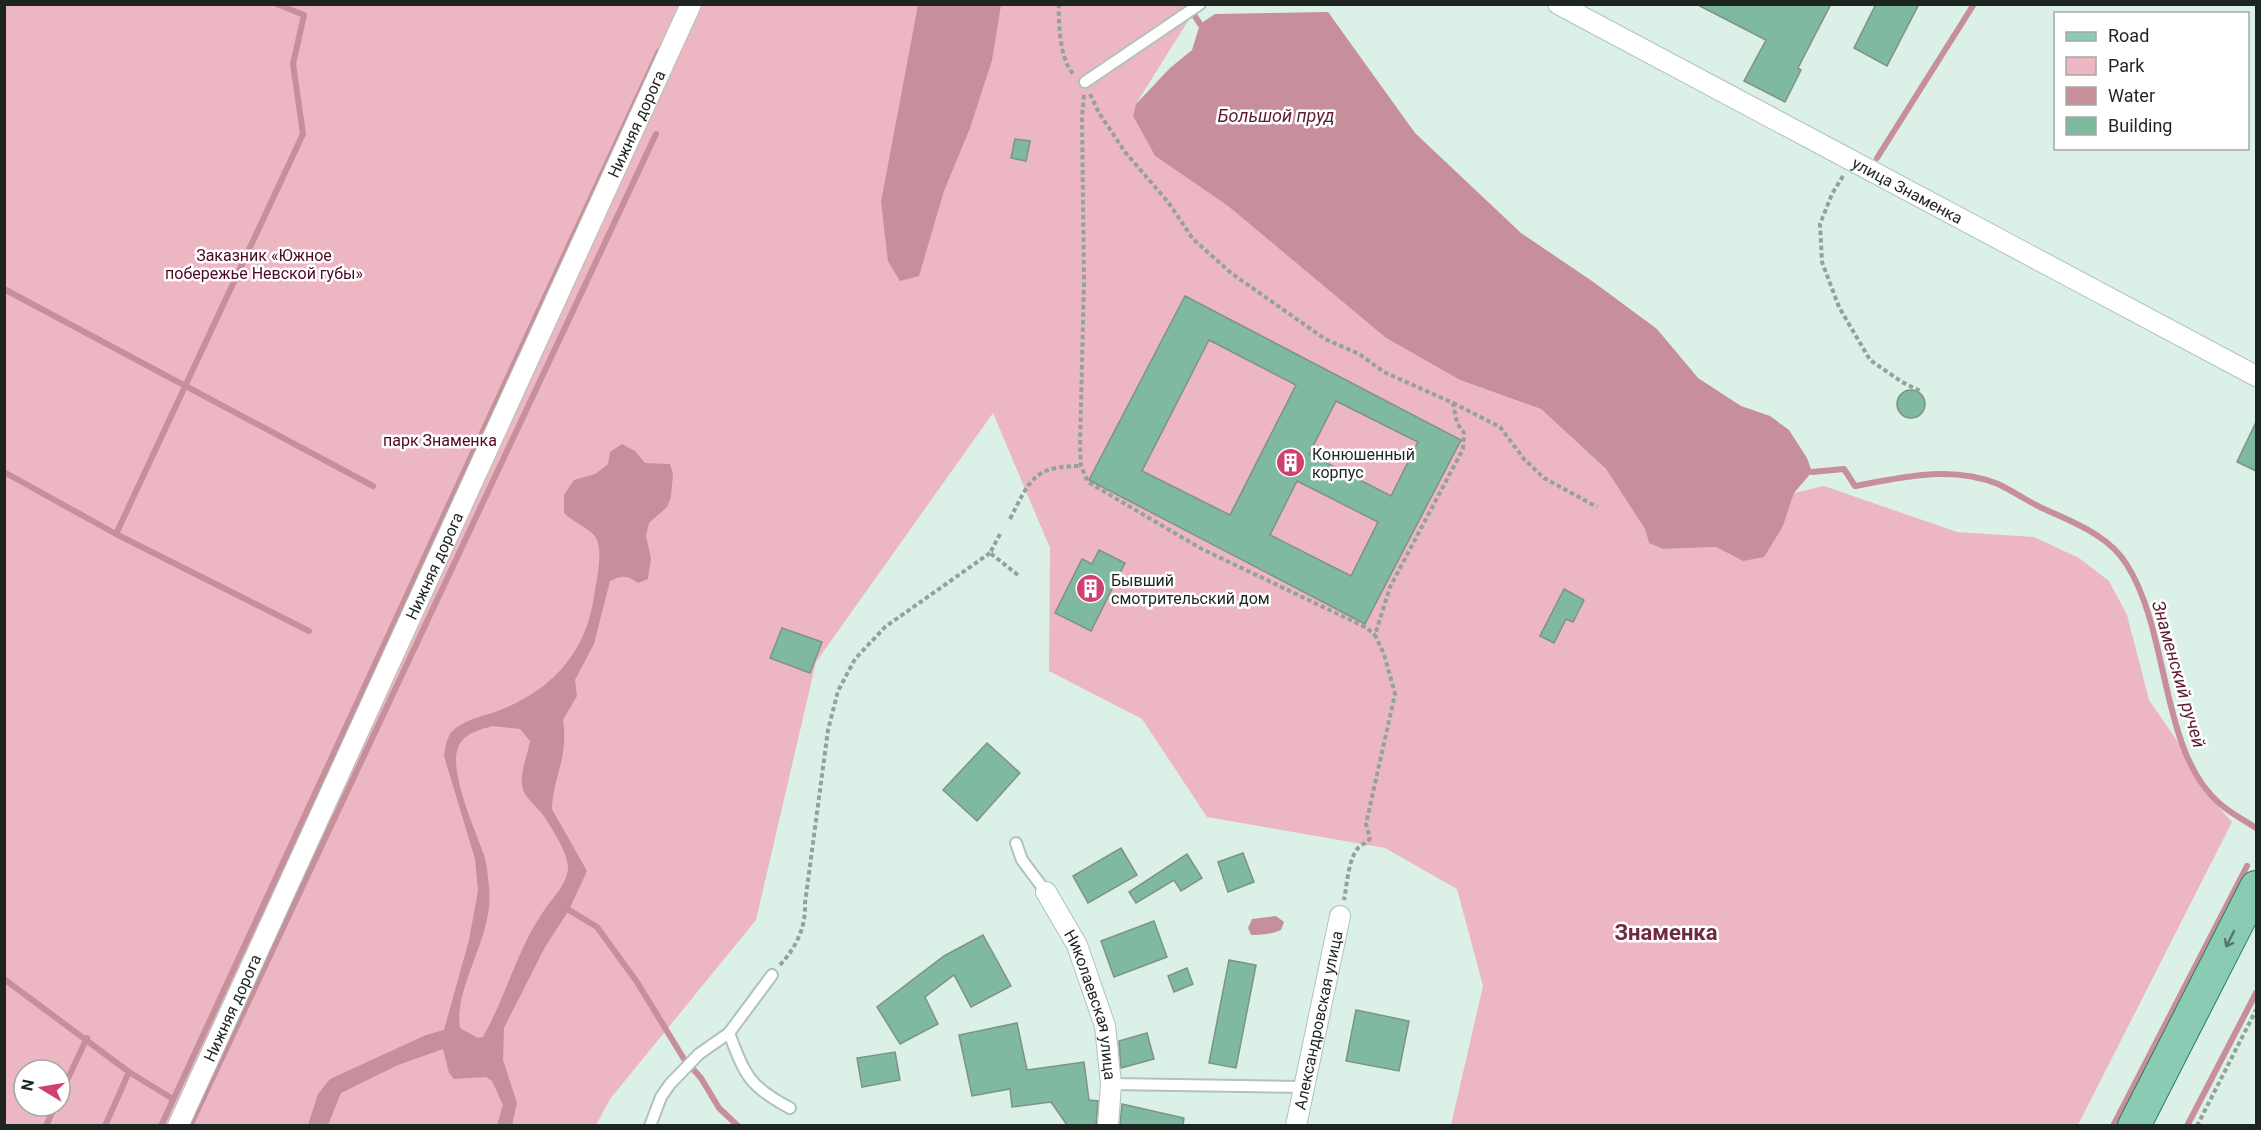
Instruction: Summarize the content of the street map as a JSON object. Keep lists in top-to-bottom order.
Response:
{
  "streets": {
    "street": [
      "Нижняя дорога",
      "улица Знаменка",
      "Николаевская улица",
      "Александровская улица"
    ]
  },
  "districts": ["Знаменка"],
  "water": ["Большой пруд", "Знаменский ручей"],
  "parks": ["Заказник «Южное побережье Невской губы»", "парк Знаменка"],
  "places": {
    "building": ["Конюшенный корпус", "Бывший смотрительский дом"]
  },
  "legend": [
    "Road",
    "Park",
    "Water",
    "Building"
  ],
  "north": "left"
}
